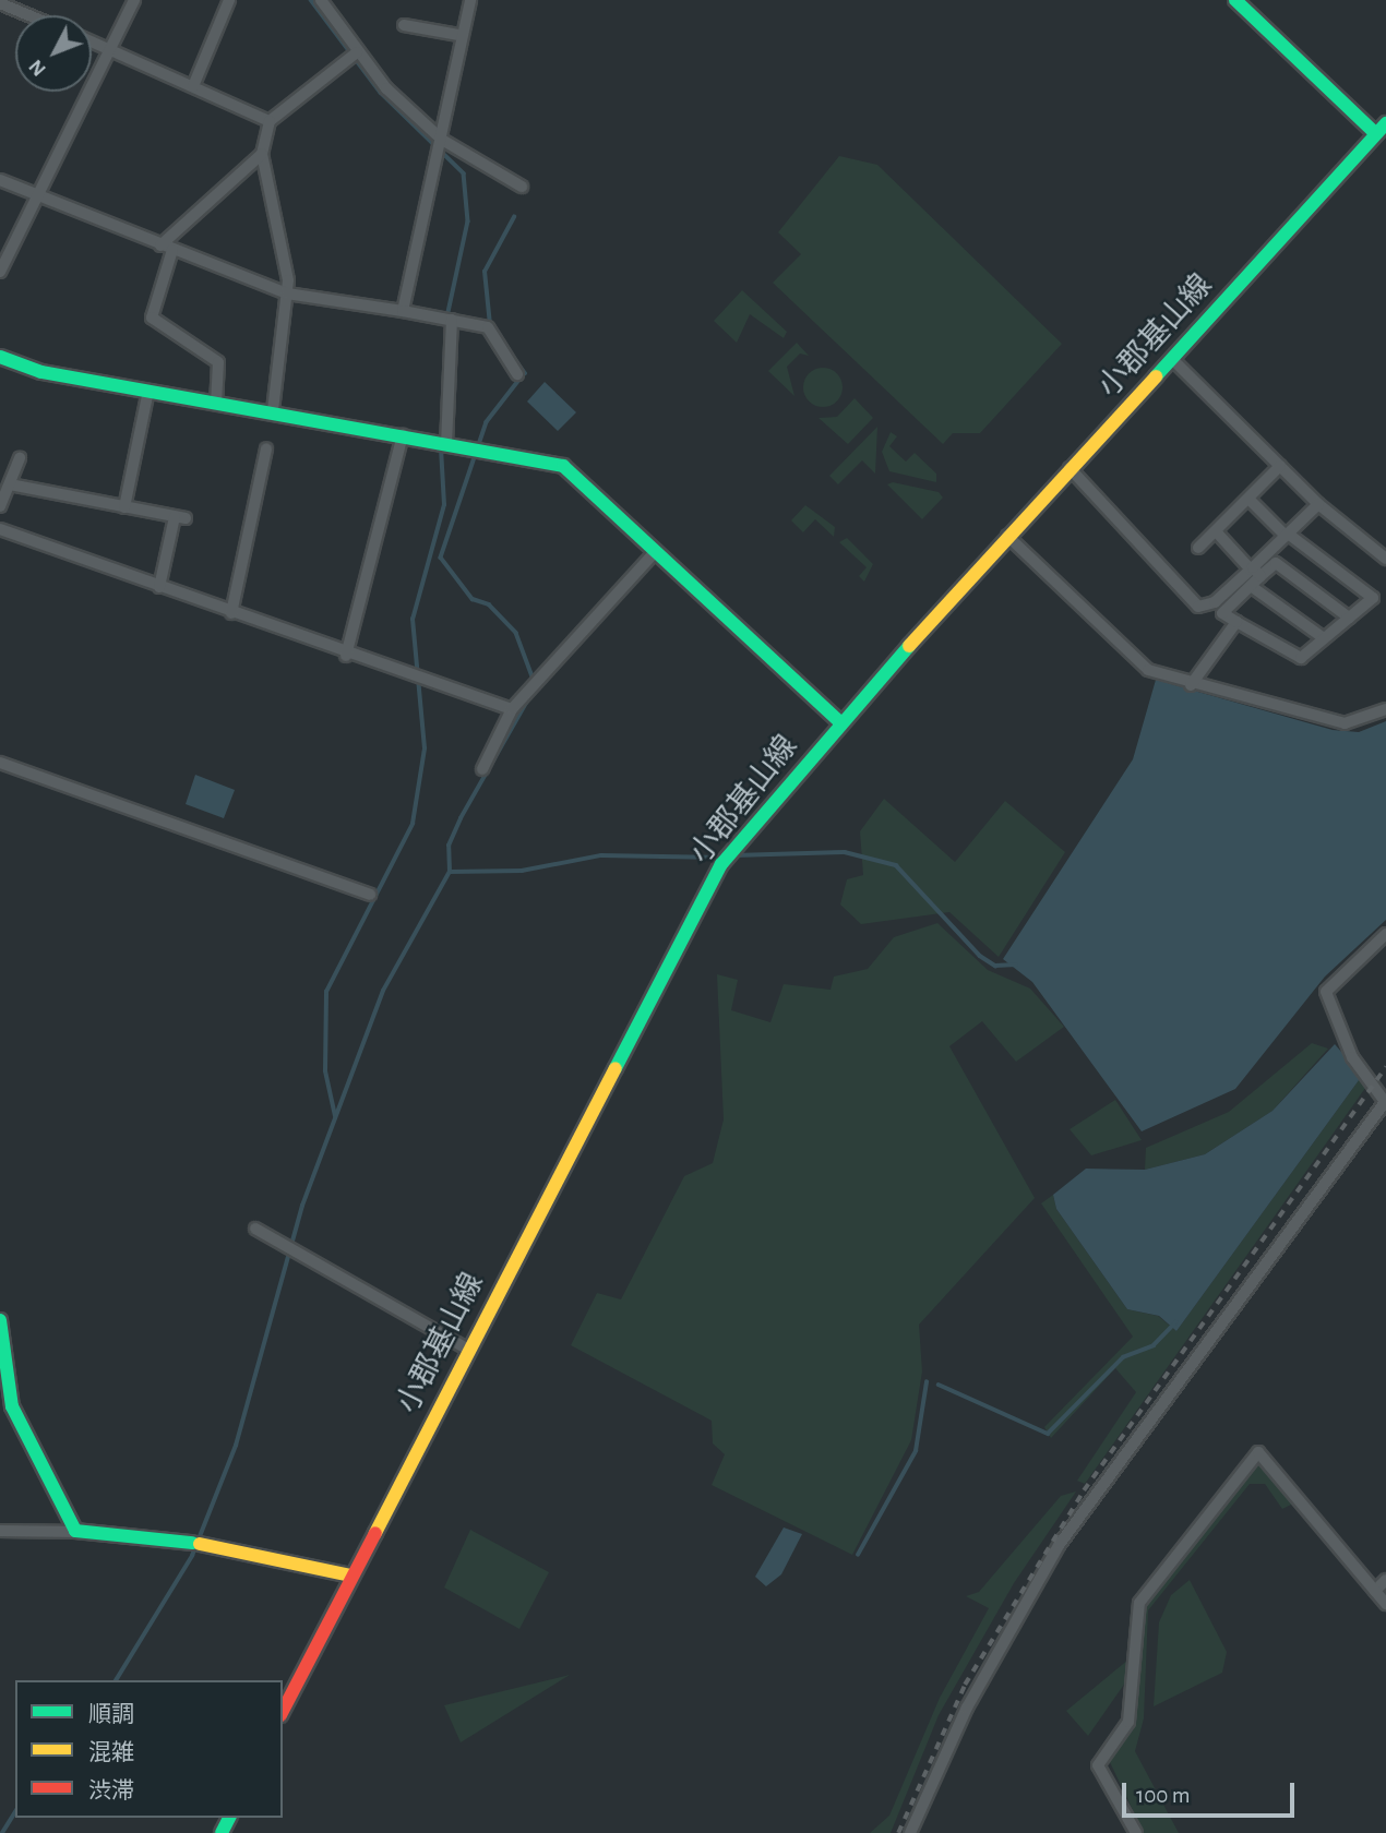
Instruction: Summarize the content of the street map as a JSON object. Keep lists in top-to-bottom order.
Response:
{
  "streets": {
    "main road": ["小郡基山線"]
  },
  "legend": ["順調", "混雑", "渋滞"],
  "scale_bar": "100 m",
  "north": "bottom left"
}
